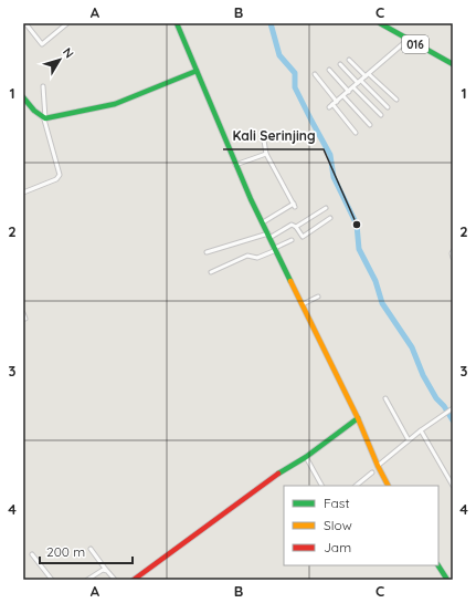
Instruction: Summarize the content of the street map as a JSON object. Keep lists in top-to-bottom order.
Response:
{
  "streets": {
    "street": ["016"]
  },
  "places": ["Kali Serinjing"],
  "legend": ["Fast", "Slow", "Jam"],
  "scale_bar": "200 m",
  "north": "top right",
  "grid": {
    "columns": ["A", "B", "C"],
    "rows": [
      "1",
      "2",
      "3",
      "4"
    ]
  }
}
